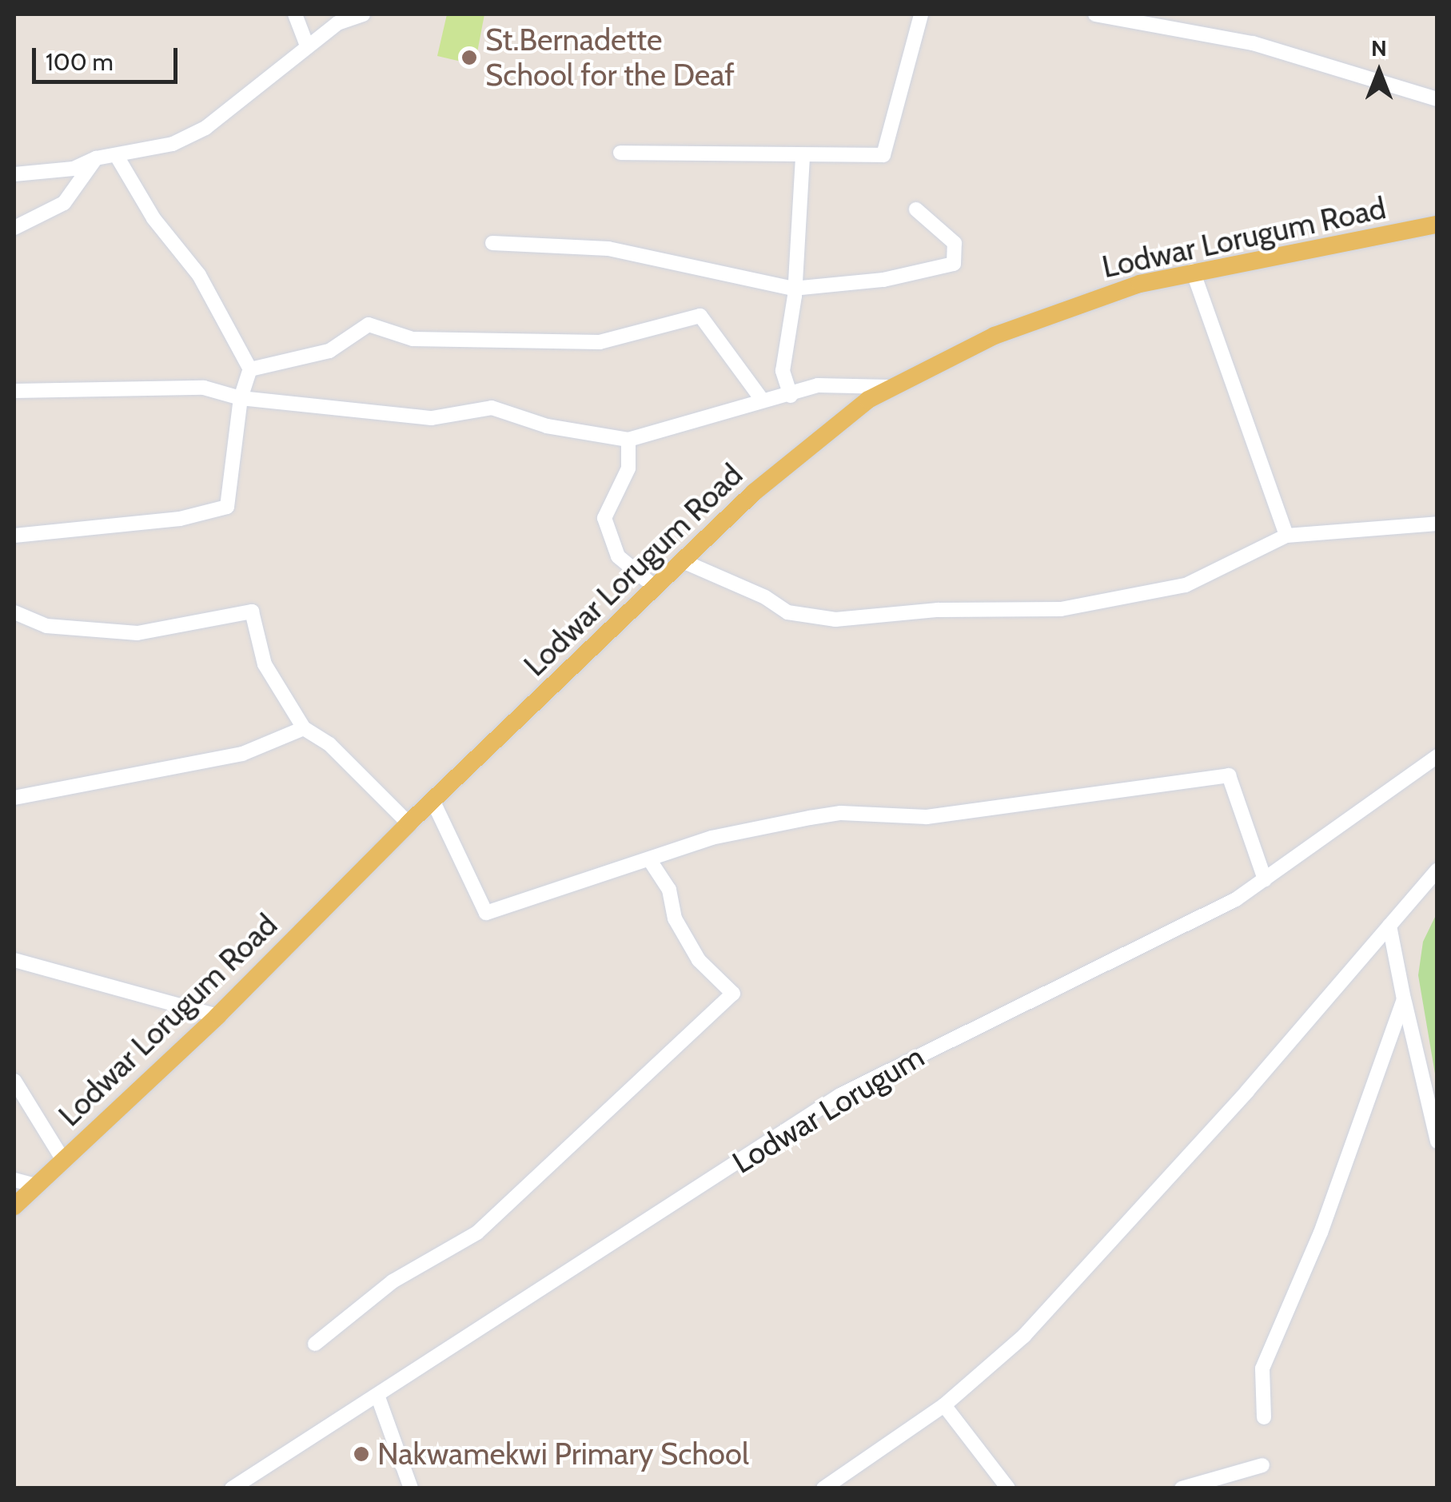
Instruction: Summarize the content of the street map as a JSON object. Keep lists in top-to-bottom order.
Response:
{
  "streets": {
    "main road": ["Lodwar Lorugum Road"],
    "street": ["Lodwar Lorugum"]
  },
  "places": ["St.Bernadette School for the Deaf", "Nakwamekwi Primary School"],
  "scale_bar": "100 m",
  "north": "top"
}
